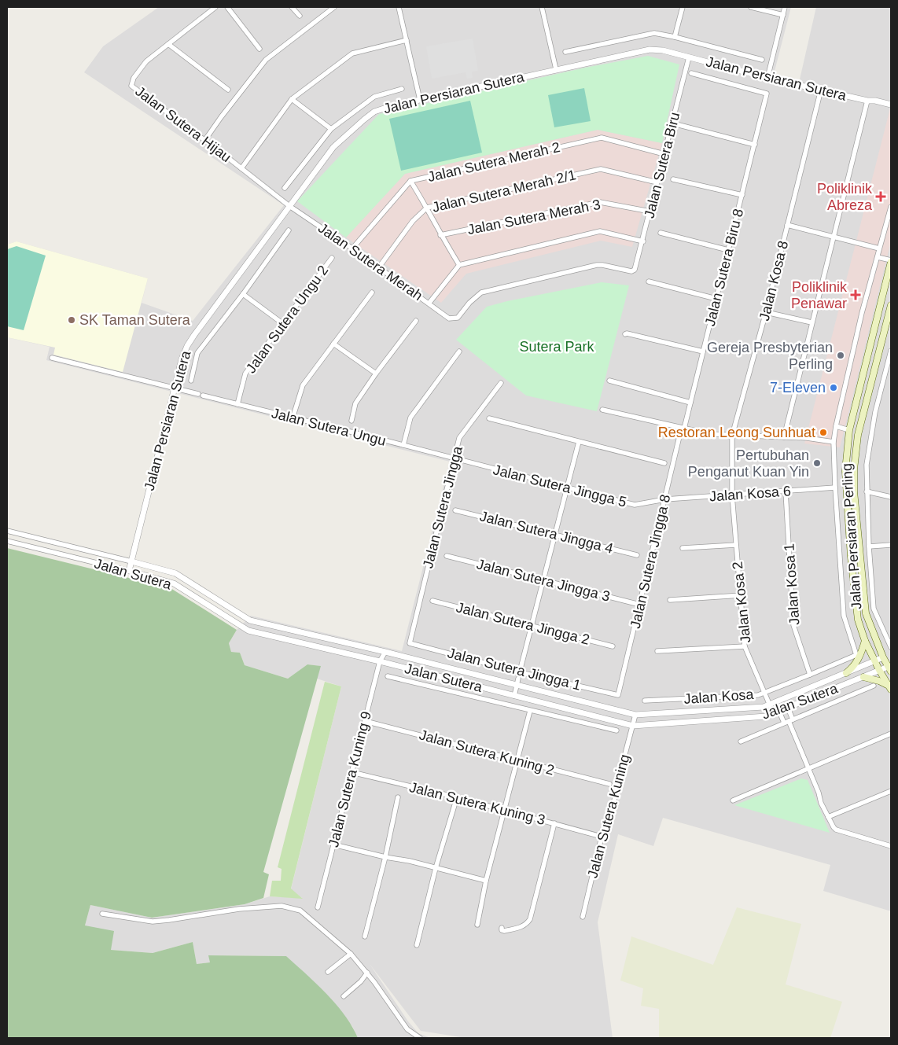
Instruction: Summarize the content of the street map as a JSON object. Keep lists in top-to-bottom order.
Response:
{
  "streets": {
    "main road": ["Jalan Persiaran Perling"],
    "street": [
      "Jalan Persiaran Sutera",
      "Jalan Sutera Hijau",
      "Jalan Sutera Merah 2",
      "Jalan Sutera Biru",
      "Jalan Sutera Merah 2/1",
      "Jalan Sutera Merah 3",
      "Jalan Sutera Merah",
      "Jalan Sutera Biru 8",
      "Jalan Kosa 8",
      "Jalan Sutera Ungu 2",
      "Jalan Sutera Ungu",
      "Jalan Sutera Jingga 5",
      "Jalan Kosa 6",
      "Jalan Sutera Jingga",
      "Jalan Sutera Jingga 4",
      "Jalan Sutera Jingga 8",
      "Jalan Sutera",
      "Jalan Sutera Jingga 3",
      "Jalan Kosa 1",
      "Jalan Kosa 2",
      "Jalan Sutera Jingga 2",
      "Jalan Sutera Jingga 1",
      "Jalan Kosa",
      "Jalan Sutera Kuning 2",
      "Jalan Sutera Kuning 9",
      "Jalan Sutera Kuning 3",
      "Jalan Sutera Kuning"
    ]
  },
  "crossings": [
    ["Jalan Persiaran Sutera", "Jalan Sutera Hijau"],
    ["Jalan Persiaran Sutera", "Jalan Sutera Biru"],
    ["Jalan Persiaran Sutera", "Jalan Sutera Merah"],
    ["Jalan Persiaran Sutera", "Jalan Kosa 8"],
    ["Jalan Persiaran Sutera", "Jalan Sutera Ungu"],
    ["Jalan Persiaran Sutera", "Jalan Sutera"],
    ["Jalan Sutera Hijau", "Jalan Sutera Merah"],
    ["Jalan Sutera Merah 2", "Jalan Sutera Biru"],
    ["Jalan Sutera Merah 2", "Jalan Sutera Merah"],
    ["Jalan Sutera Biru", "Jalan Sutera Merah 2/1"],
    ["Jalan Sutera Biru", "Jalan Sutera Merah 3"],
    ["Jalan Sutera Biru", "Jalan Sutera Merah"],
    ["Jalan Sutera Merah 2/1", "Jalan Sutera Merah"],
    ["Jalan Sutera Biru 8", "Jalan Sutera Jingga 8"],
    ["Jalan Kosa 8", "Jalan Kosa 6"],
    ["Jalan Kosa 8", "Jalan Kosa 2"],
    ["Jalan Sutera Ungu 2", "Jalan Sutera Ungu"],
    ["Jalan Sutera Ungu", "Jalan Sutera Jingga 5"],
    ["Jalan Sutera Ungu", "Jalan Sutera Jingga"],
    ["Jalan Sutera Jingga 5", "Jalan Kosa 6"],
    ["Jalan Sutera Jingga 5", "Jalan Sutera Jingga"],
    ["Jalan Sutera Jingga 5", "Jalan Sutera Jingga 8"],
    ["Jalan Kosa 6", "Jalan Sutera Jingga 8"],
    ["Jalan Kosa 6", "Jalan Kosa 1"],
    ["Jalan Kosa 6", "Jalan Kosa 2"],
    ["Jalan Kosa 6", "Jalan Kosa"],
    ["Jalan Sutera Jingga", "Jalan Sutera Jingga 1"],
    ["Jalan Persiaran Perling", "Jalan Sutera"],
    ["Jalan Sutera Jingga 8", "Jalan Sutera Jingga 3"],
    ["Jalan Sutera Jingga 8", "Jalan Sutera Jingga 1"],
    ["Jalan Sutera", "Jalan Kosa 2"],
    ["Jalan Sutera", "Jalan Sutera Kuning 9"],
    ["Jalan Sutera", "Jalan Sutera Kuning"],
    ["Jalan Kosa 1", "Jalan Kosa"],
    ["Jalan Kosa 2", "Jalan Kosa"],
    ["Jalan Sutera Kuning 2", "Jalan Sutera Kuning 9"],
    ["Jalan Sutera Kuning 9", "Jalan Sutera Kuning 3"],
    ["Jalan Sutera Kuning 3", "Jalan Sutera Kuning"]
  ],
  "parks": ["Sutera Park"],
  "places": {
    "health": ["Poliklinik Abreza", "Poliklinik Penawar"],
    "other": [
      "SK Taman Sutera",
      "Gereja Presbyterian Perling",
      "7-Eleven",
      "Restoran Leong Sunhuat",
      "Pertubuhan Penganut Kuan Yin"
    ]
  }
}
